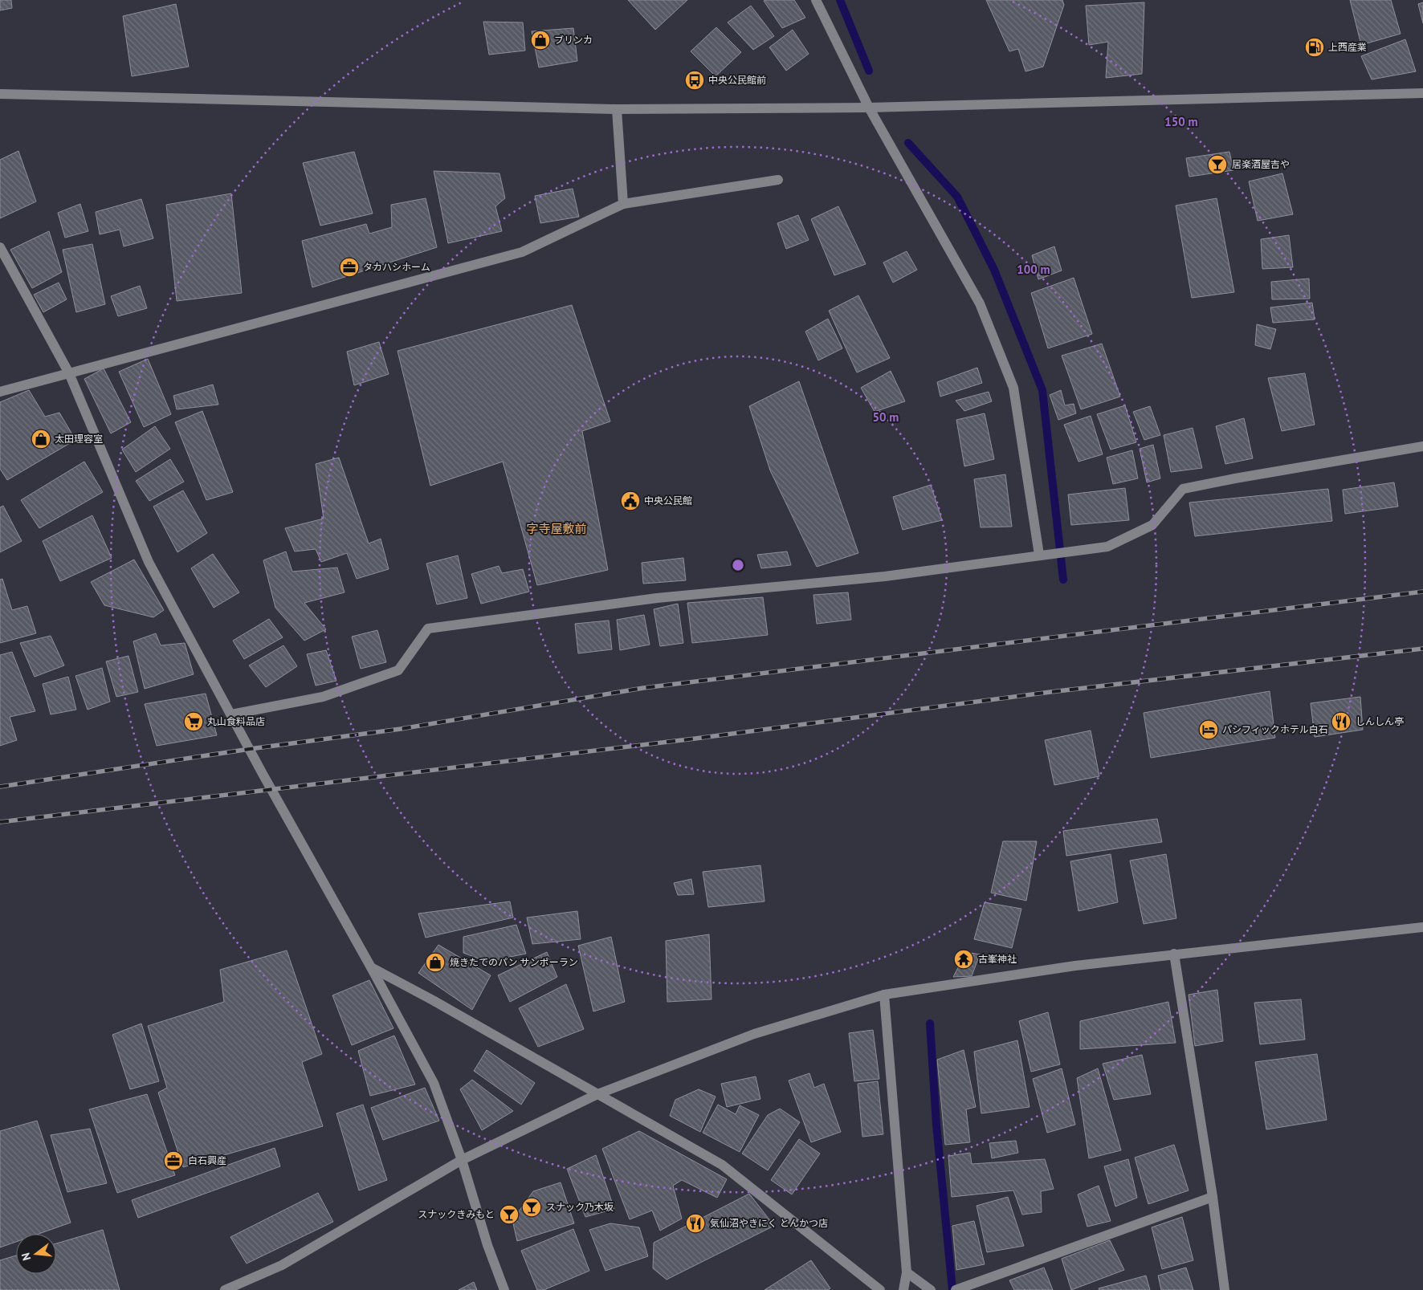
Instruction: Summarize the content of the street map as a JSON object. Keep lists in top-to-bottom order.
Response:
{
  "districts": ["字寺屋敷前"],
  "places": {
    "shop": ["ブリンカ", "太田理容室", "焼きたてのパン サンポーラン"],
    "fuel station": ["上西産業"],
    "bus stop": ["中央公民館前"],
    "bar": ["居楽酒屋吉や", "スナック乃木坂", "スナックきみもと"],
    "office": ["タカハシホーム", "白石興産"],
    "public building": ["中央公民館"],
    "supermarket": ["丸山食料品店"],
    "restaurant": ["しんしん亭", "気仙沼やきにく とんかつ店"],
    "hotel": ["パシフィックホテル白石"],
    "temple": ["古峯神社"]
  },
  "north": "left",
  "rings": ["150 m", "100 m", "50 m"]
}
